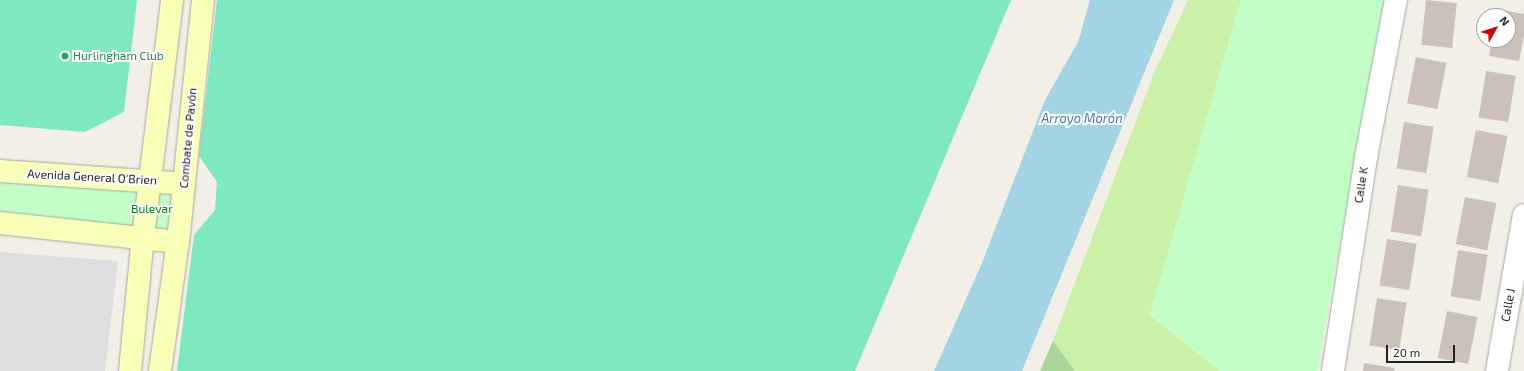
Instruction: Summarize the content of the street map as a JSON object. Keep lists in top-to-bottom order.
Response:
{
  "streets": {
    "main road": ["Combate de Pavón", "Avenida General O'Brien"],
    "street": ["Calle K", "Calle J"]
  },
  "crossings": [
    ["Combate de Pavón", "Avenida General O'Brien"]
  ],
  "water": ["Arroyo Morón"],
  "parks": ["Bulevar"],
  "places": ["Hurlingham Club"],
  "scale_bar": "20 m",
  "north": "top right"
}
